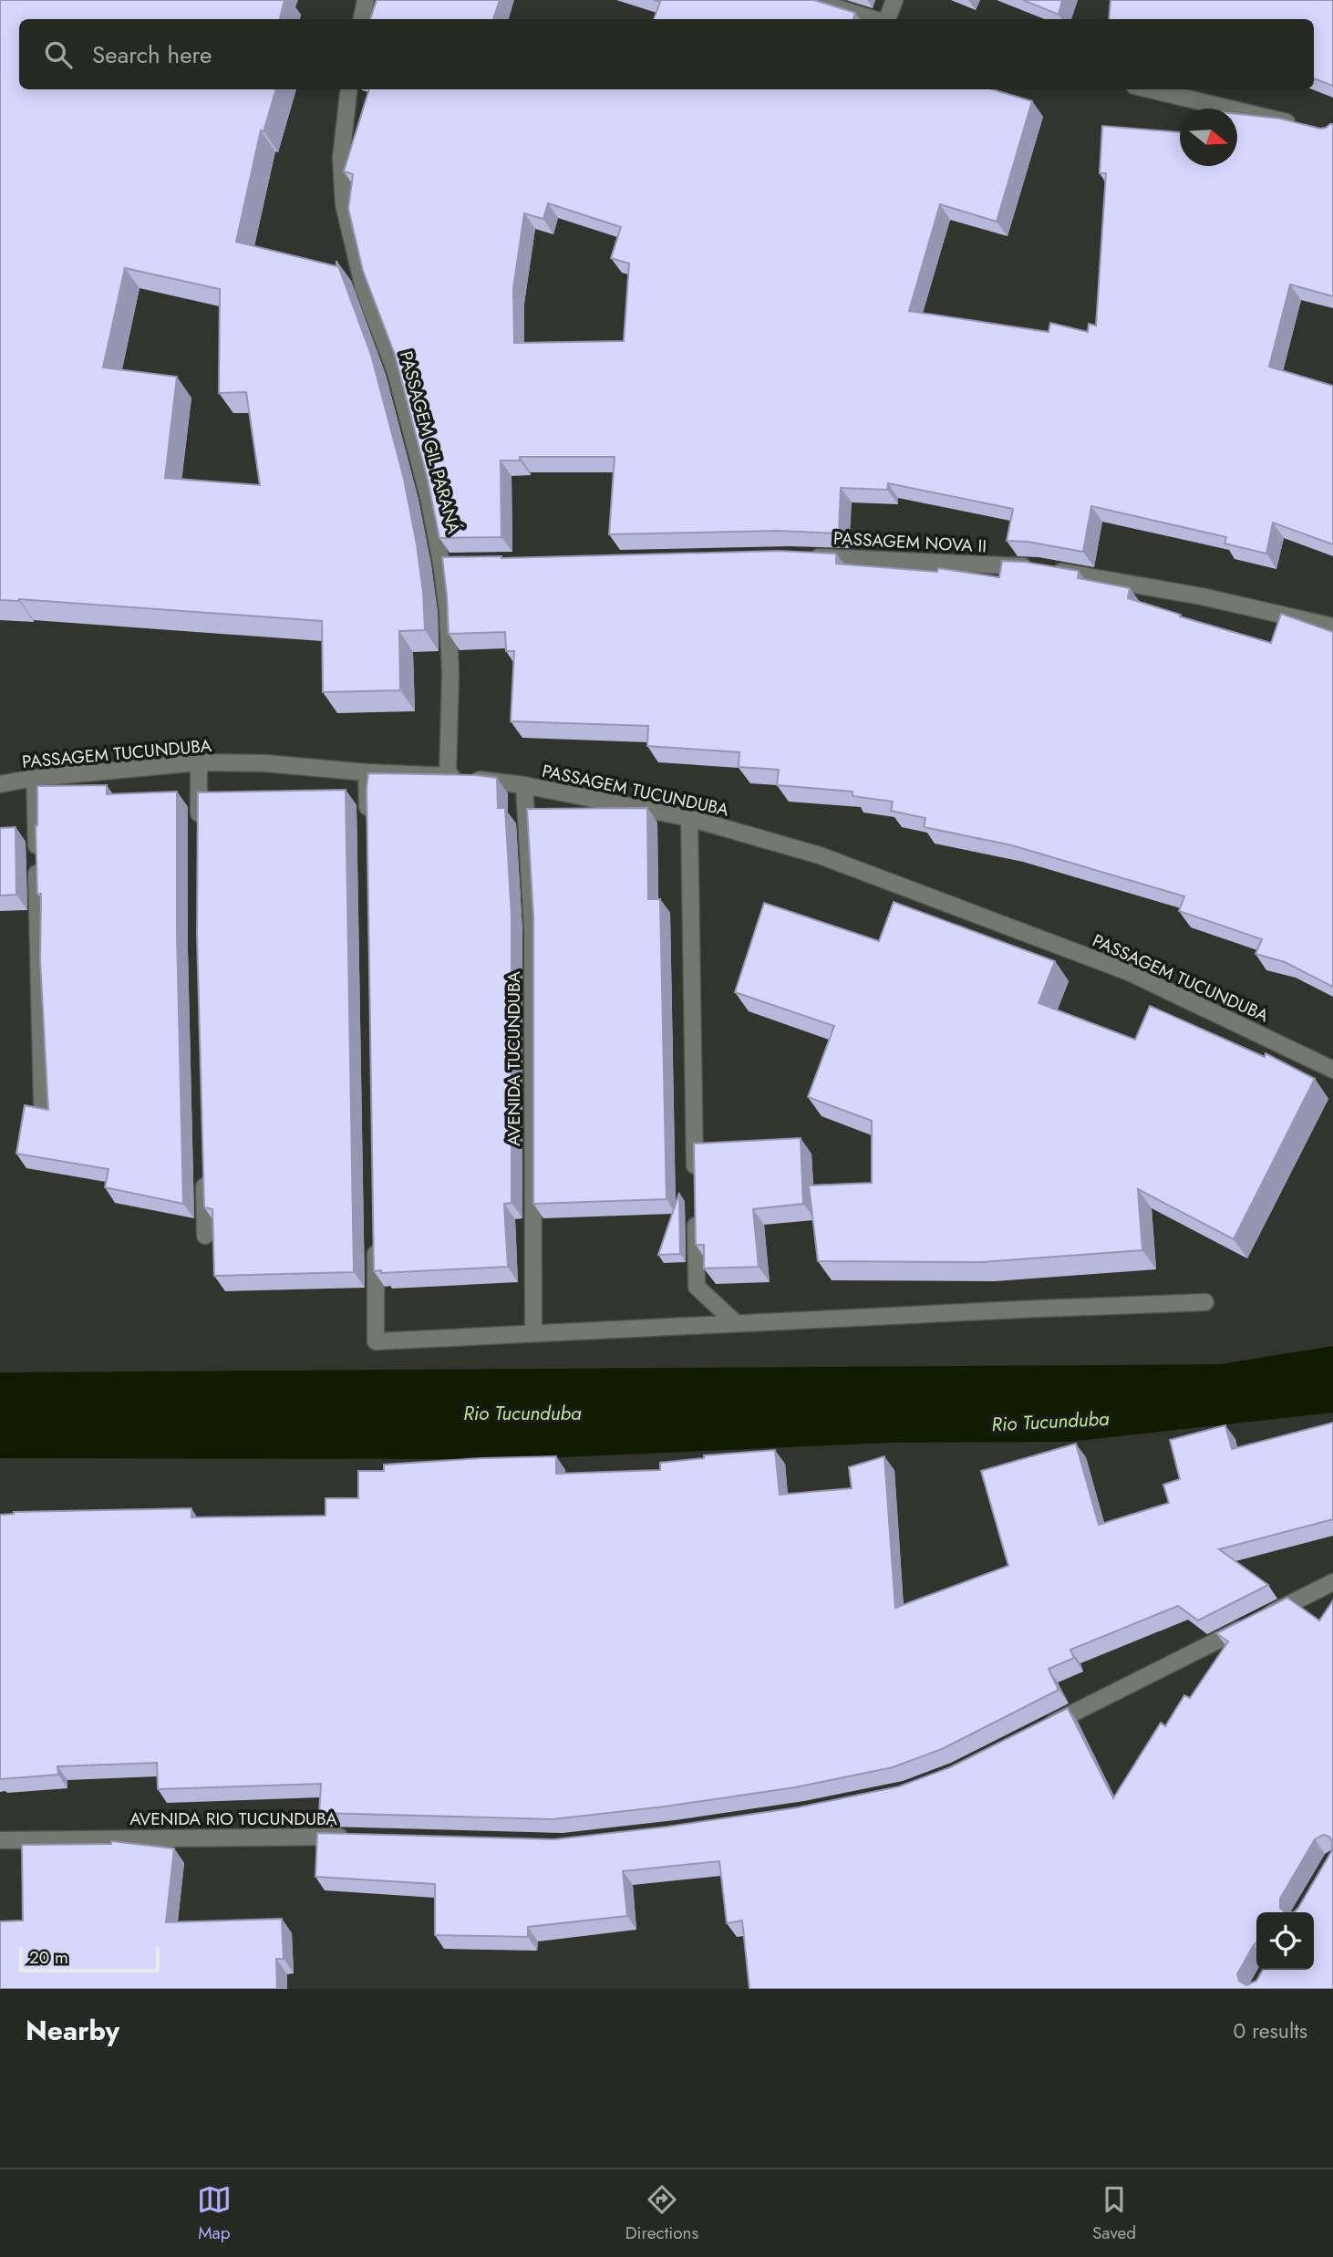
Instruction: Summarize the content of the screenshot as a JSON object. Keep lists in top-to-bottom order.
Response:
{
  "streets": {
    "street": [
      "PASSAGEM GIL PARANÁ",
      "PASSAGEM NOVA II",
      "PASSAGEM TUCUNDUBA",
      "AVENIDA TUCUNDUBA",
      "AVENIDA RIO TUCUNDUBA"
    ]
  },
  "crossings": [
    ["PASSAGEM GIL PARANÁ", "PASSAGEM TUCUNDUBA"],
    ["PASSAGEM TUCUNDUBA", "AVENIDA TUCUNDUBA"]
  ],
  "water": ["Rio Tucunduba"],
  "scale_bar": "20 m",
  "north": "right",
  "page": {
    "search": "Search here",
    "scale": "20 m",
    "heading": ["Nearby", "0 results"],
    "nav": ["Map", "Directions", "Saved"]
  }
}
